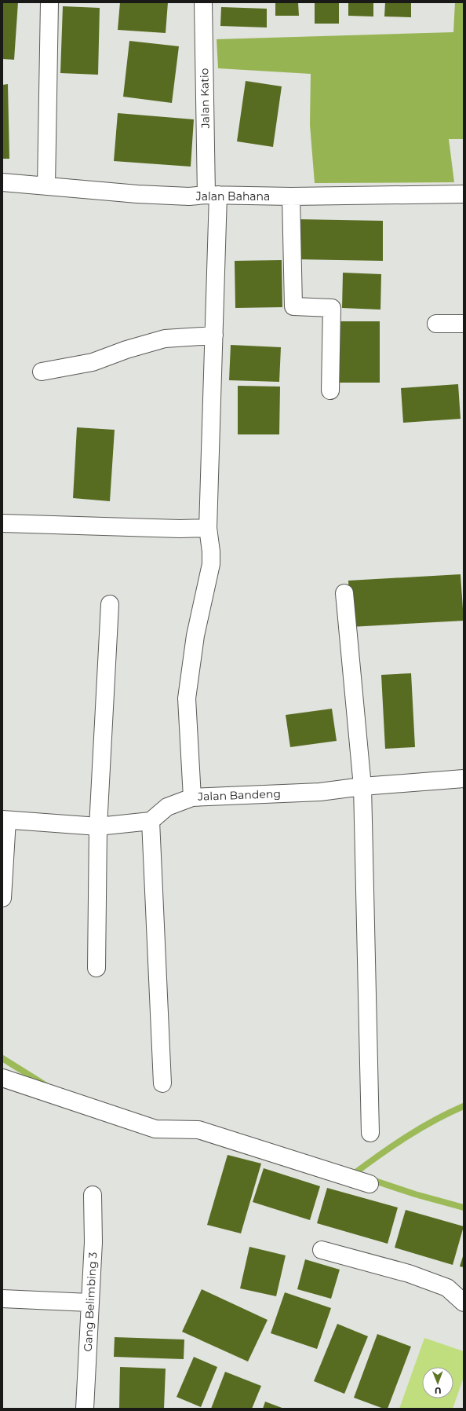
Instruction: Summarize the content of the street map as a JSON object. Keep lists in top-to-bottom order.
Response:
{
  "streets": {
    "street": [
      "Jalan Katio",
      "Jalan Bahana",
      "Jalan Bandeng",
      "Gang Belimbing 3"
    ]
  },
  "crossings": [
    ["Jalan Katio", "Jalan Bahana"],
    ["Jalan Katio", "Jalan Bandeng"]
  ],
  "north": "bottom"
}
